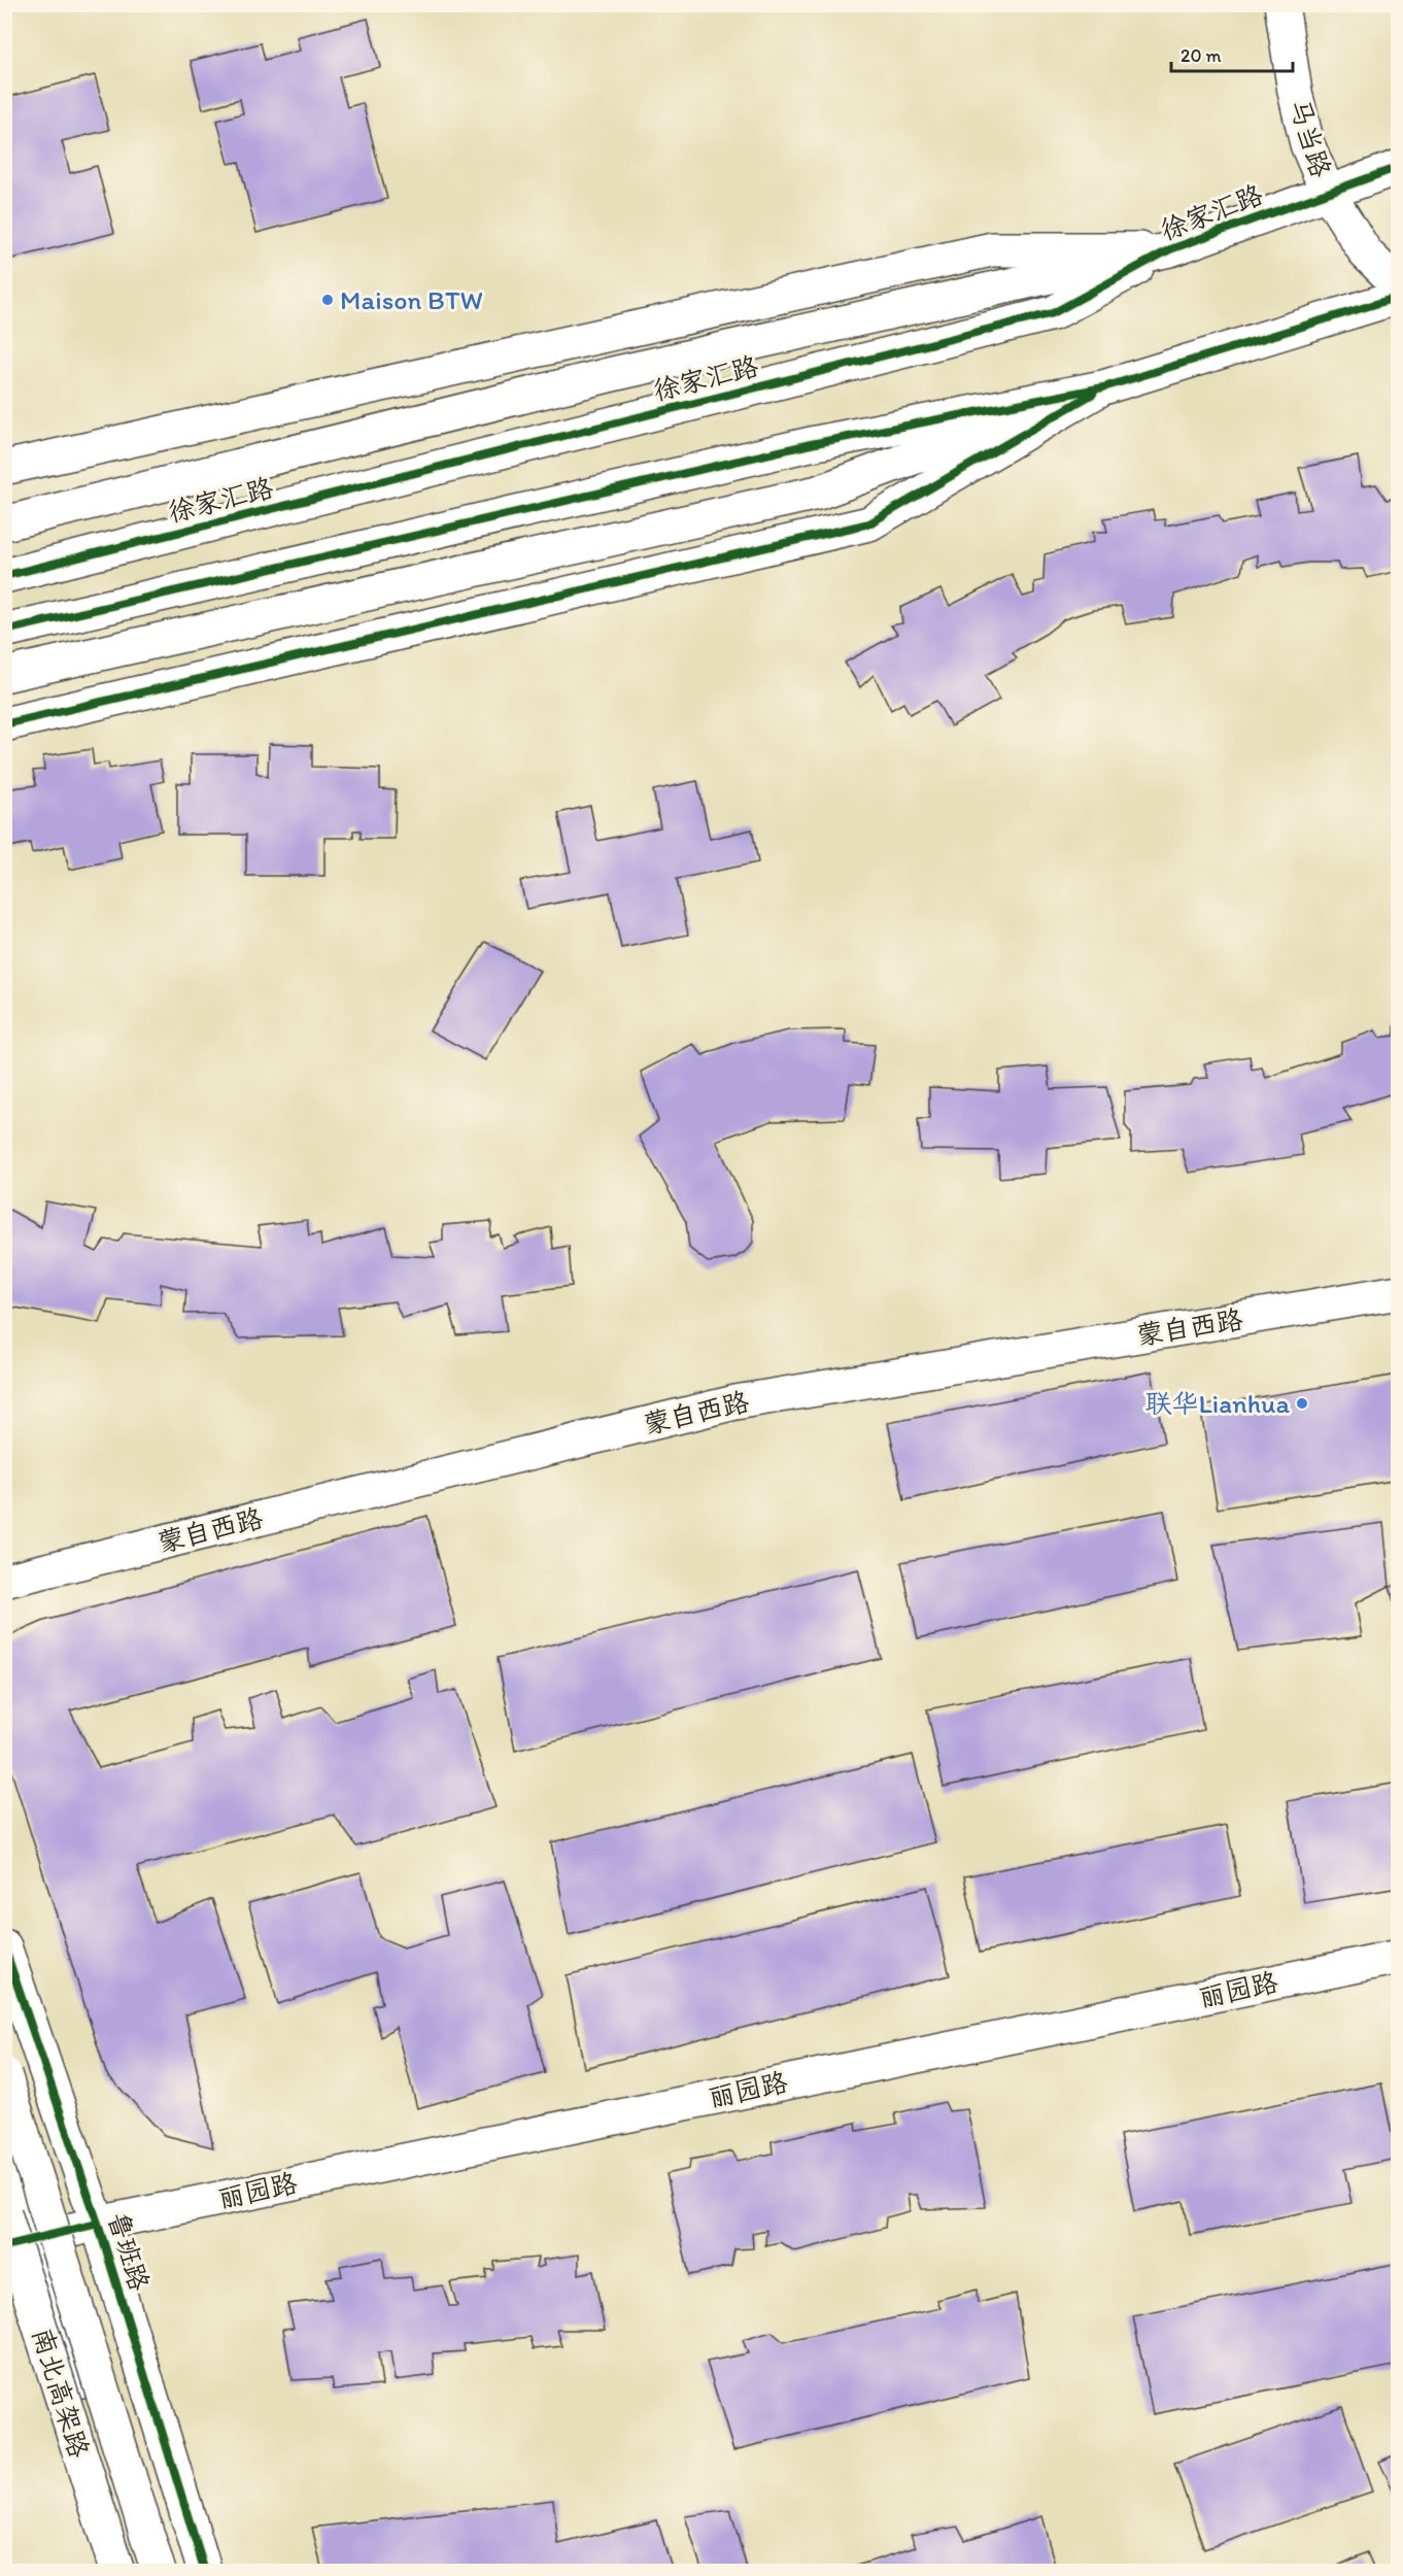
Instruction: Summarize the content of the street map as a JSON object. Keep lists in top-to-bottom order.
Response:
{
  "streets": {
    "main road": [
      "马当路",
      "徐家汇路",
      "蒙自西路",
      "丽园路",
      "鲁班路",
      "南北高架路"
    ]
  },
  "crossings": [
    ["马当路", "徐家汇路"],
    ["丽园路", "鲁班路"]
  ],
  "places": ["Maison BTW", "联华Lianhua"],
  "scale_bar": "20 m"
}
